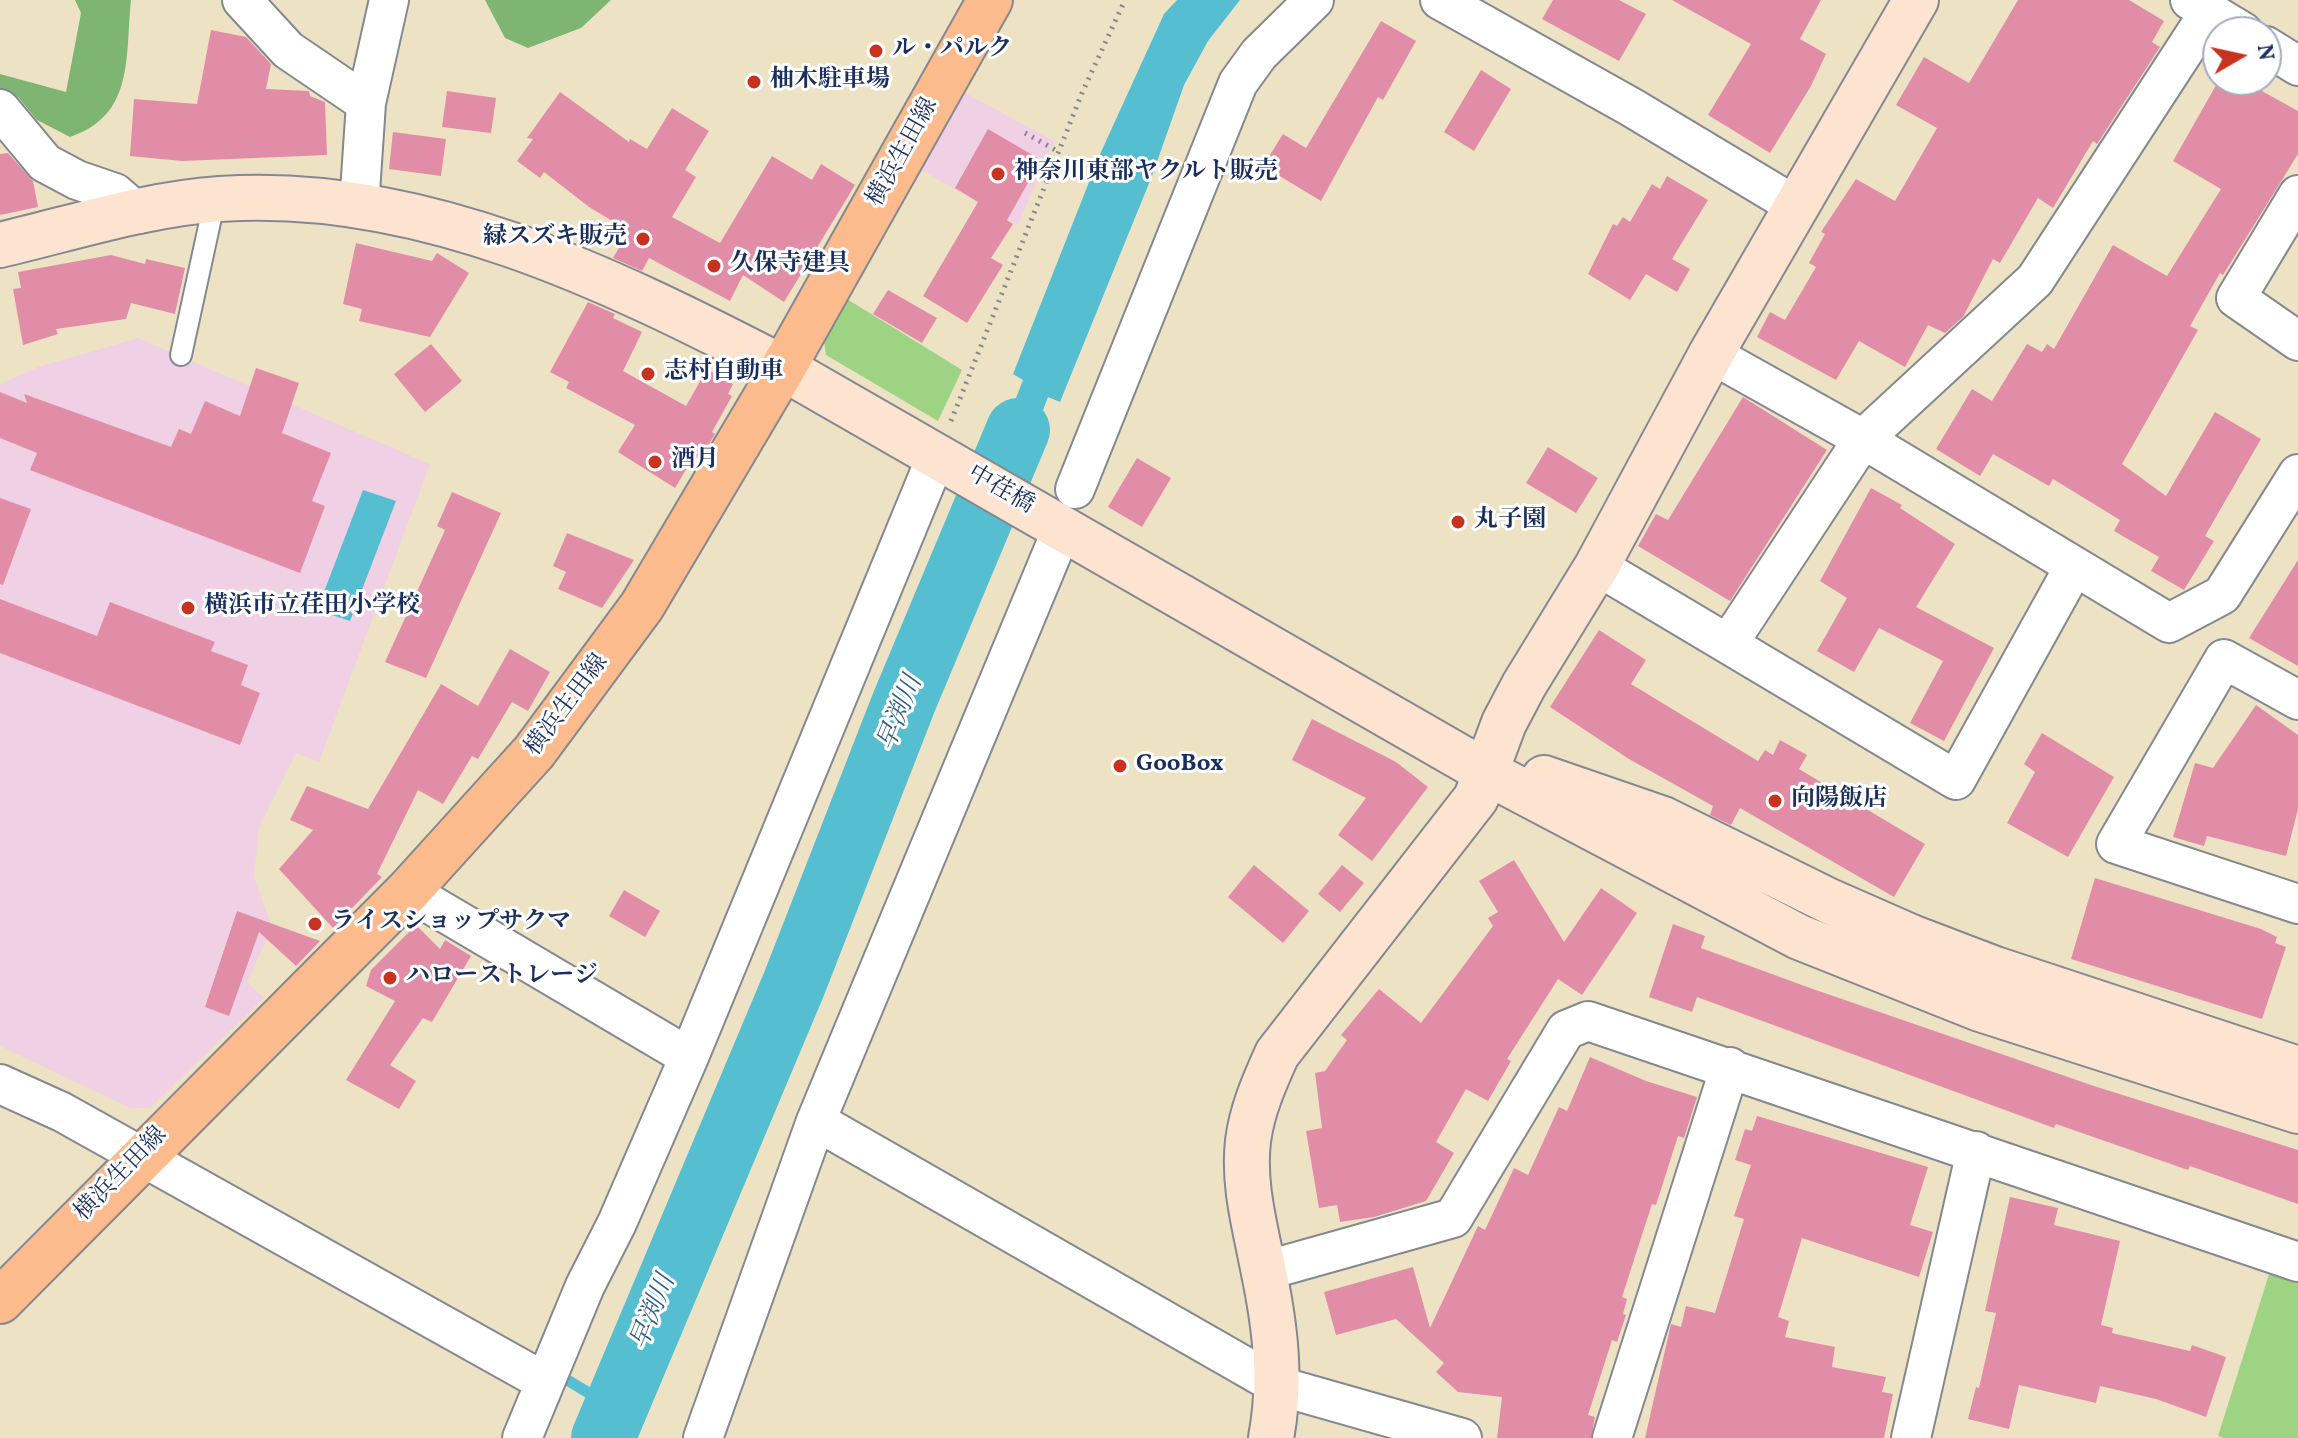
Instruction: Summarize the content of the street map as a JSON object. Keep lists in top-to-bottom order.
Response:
{
  "streets": {
    "main road": ["横浜生田線"],
    "street": ["中荏橋"]
  },
  "crossings": [
    ["横浜生田線", "中荏橋"]
  ],
  "water": ["早渕川"],
  "places": [
    "ル・パルク",
    "柚木駐車場",
    "神奈川東部ヤクルト販売",
    "緑スズキ販売",
    "久保寺建具",
    "志村自動車",
    "酒月",
    "丸子園",
    "横浜市立荏田小学校",
    "GooBox",
    "向陽飯店",
    "ライスショップサクマ",
    "ハローストレージ"
  ],
  "north": "right"
}
